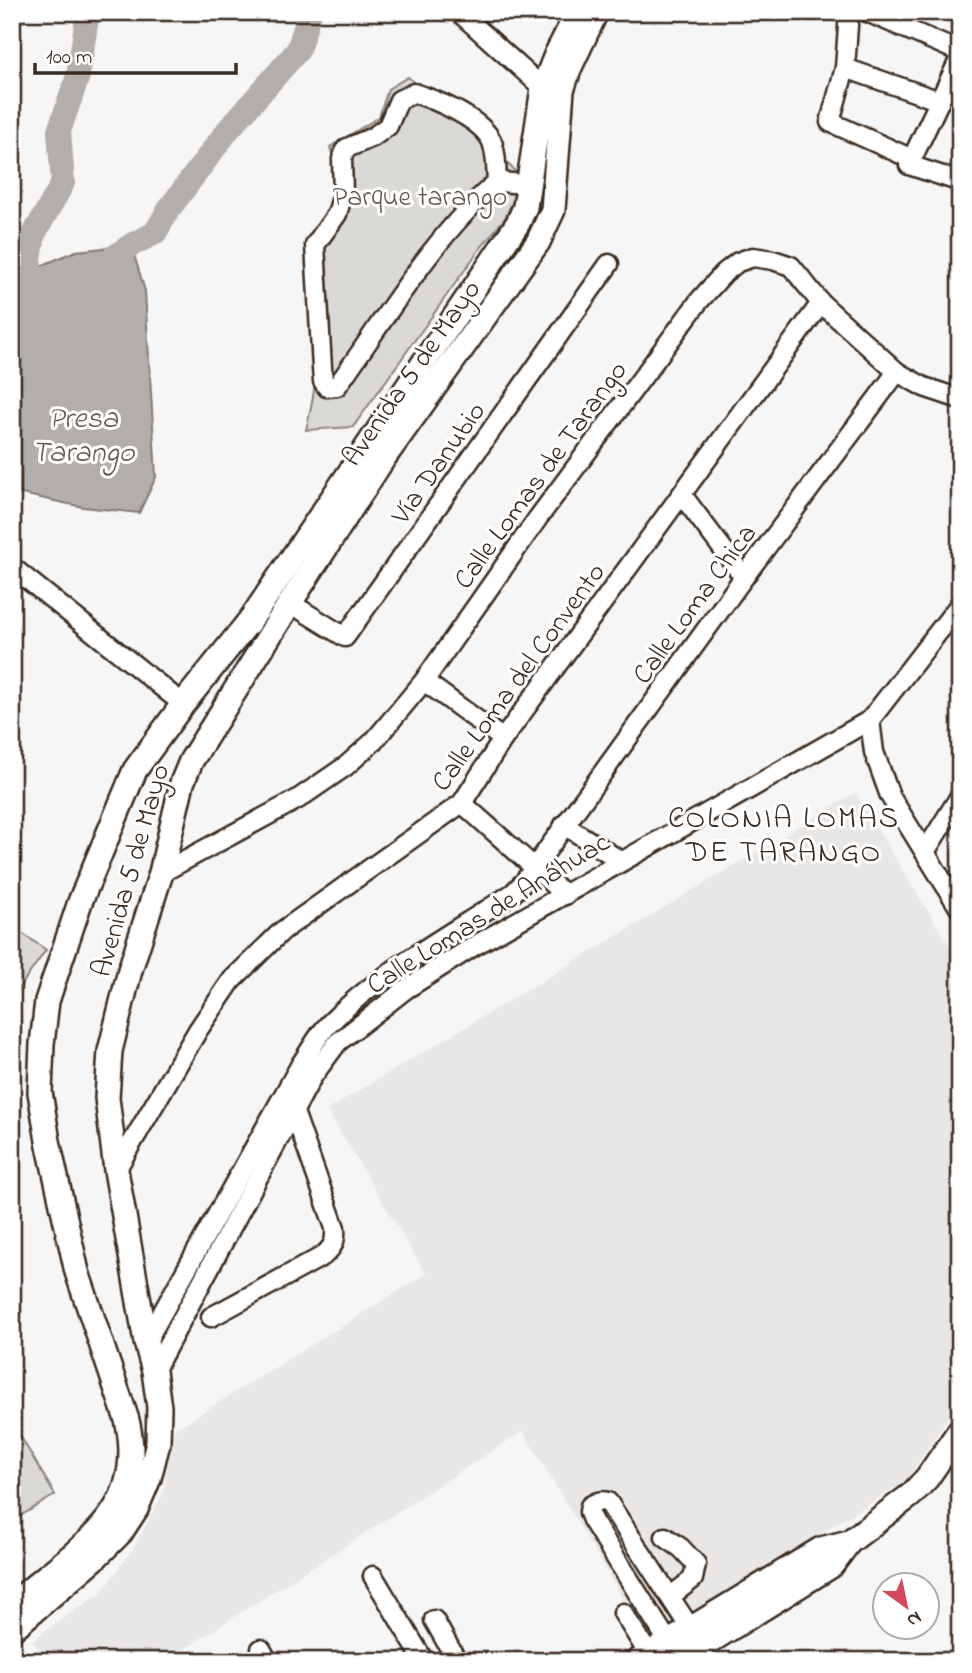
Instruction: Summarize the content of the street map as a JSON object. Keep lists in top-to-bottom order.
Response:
{
  "streets": {
    "main road": ["Avenida 5 de Mayo"],
    "street": [
      "Vía Danubio",
      "Calle Lomas de Tarango",
      "Calle Loma Chica",
      "Calle Loma del Convento",
      "Calle Lomas de Anáhuac"
    ]
  },
  "crossings": [
    ["Avenida 5 de Mayo", "Vía Danubio"],
    ["Avenida 5 de Mayo", "Calle Lomas de Tarango"],
    ["Avenida 5 de Mayo", "Calle Loma del Convento"],
    ["Avenida 5 de Mayo", "Calle Lomas de Anáhuac"],
    ["Calle Lomas de Tarango", "Calle Loma Chica"],
    ["Calle Lomas de Tarango", "Calle Loma del Convento"],
    ["Calle Loma Chica", "Calle Lomas de Anáhuac"]
  ],
  "districts": ["COLONIA LOMAS DE TARANGO"],
  "water": ["Presa Tarango"],
  "parks": ["Parque tarango"],
  "scale_bar": "100 m",
  "north": "bottom right"
}
